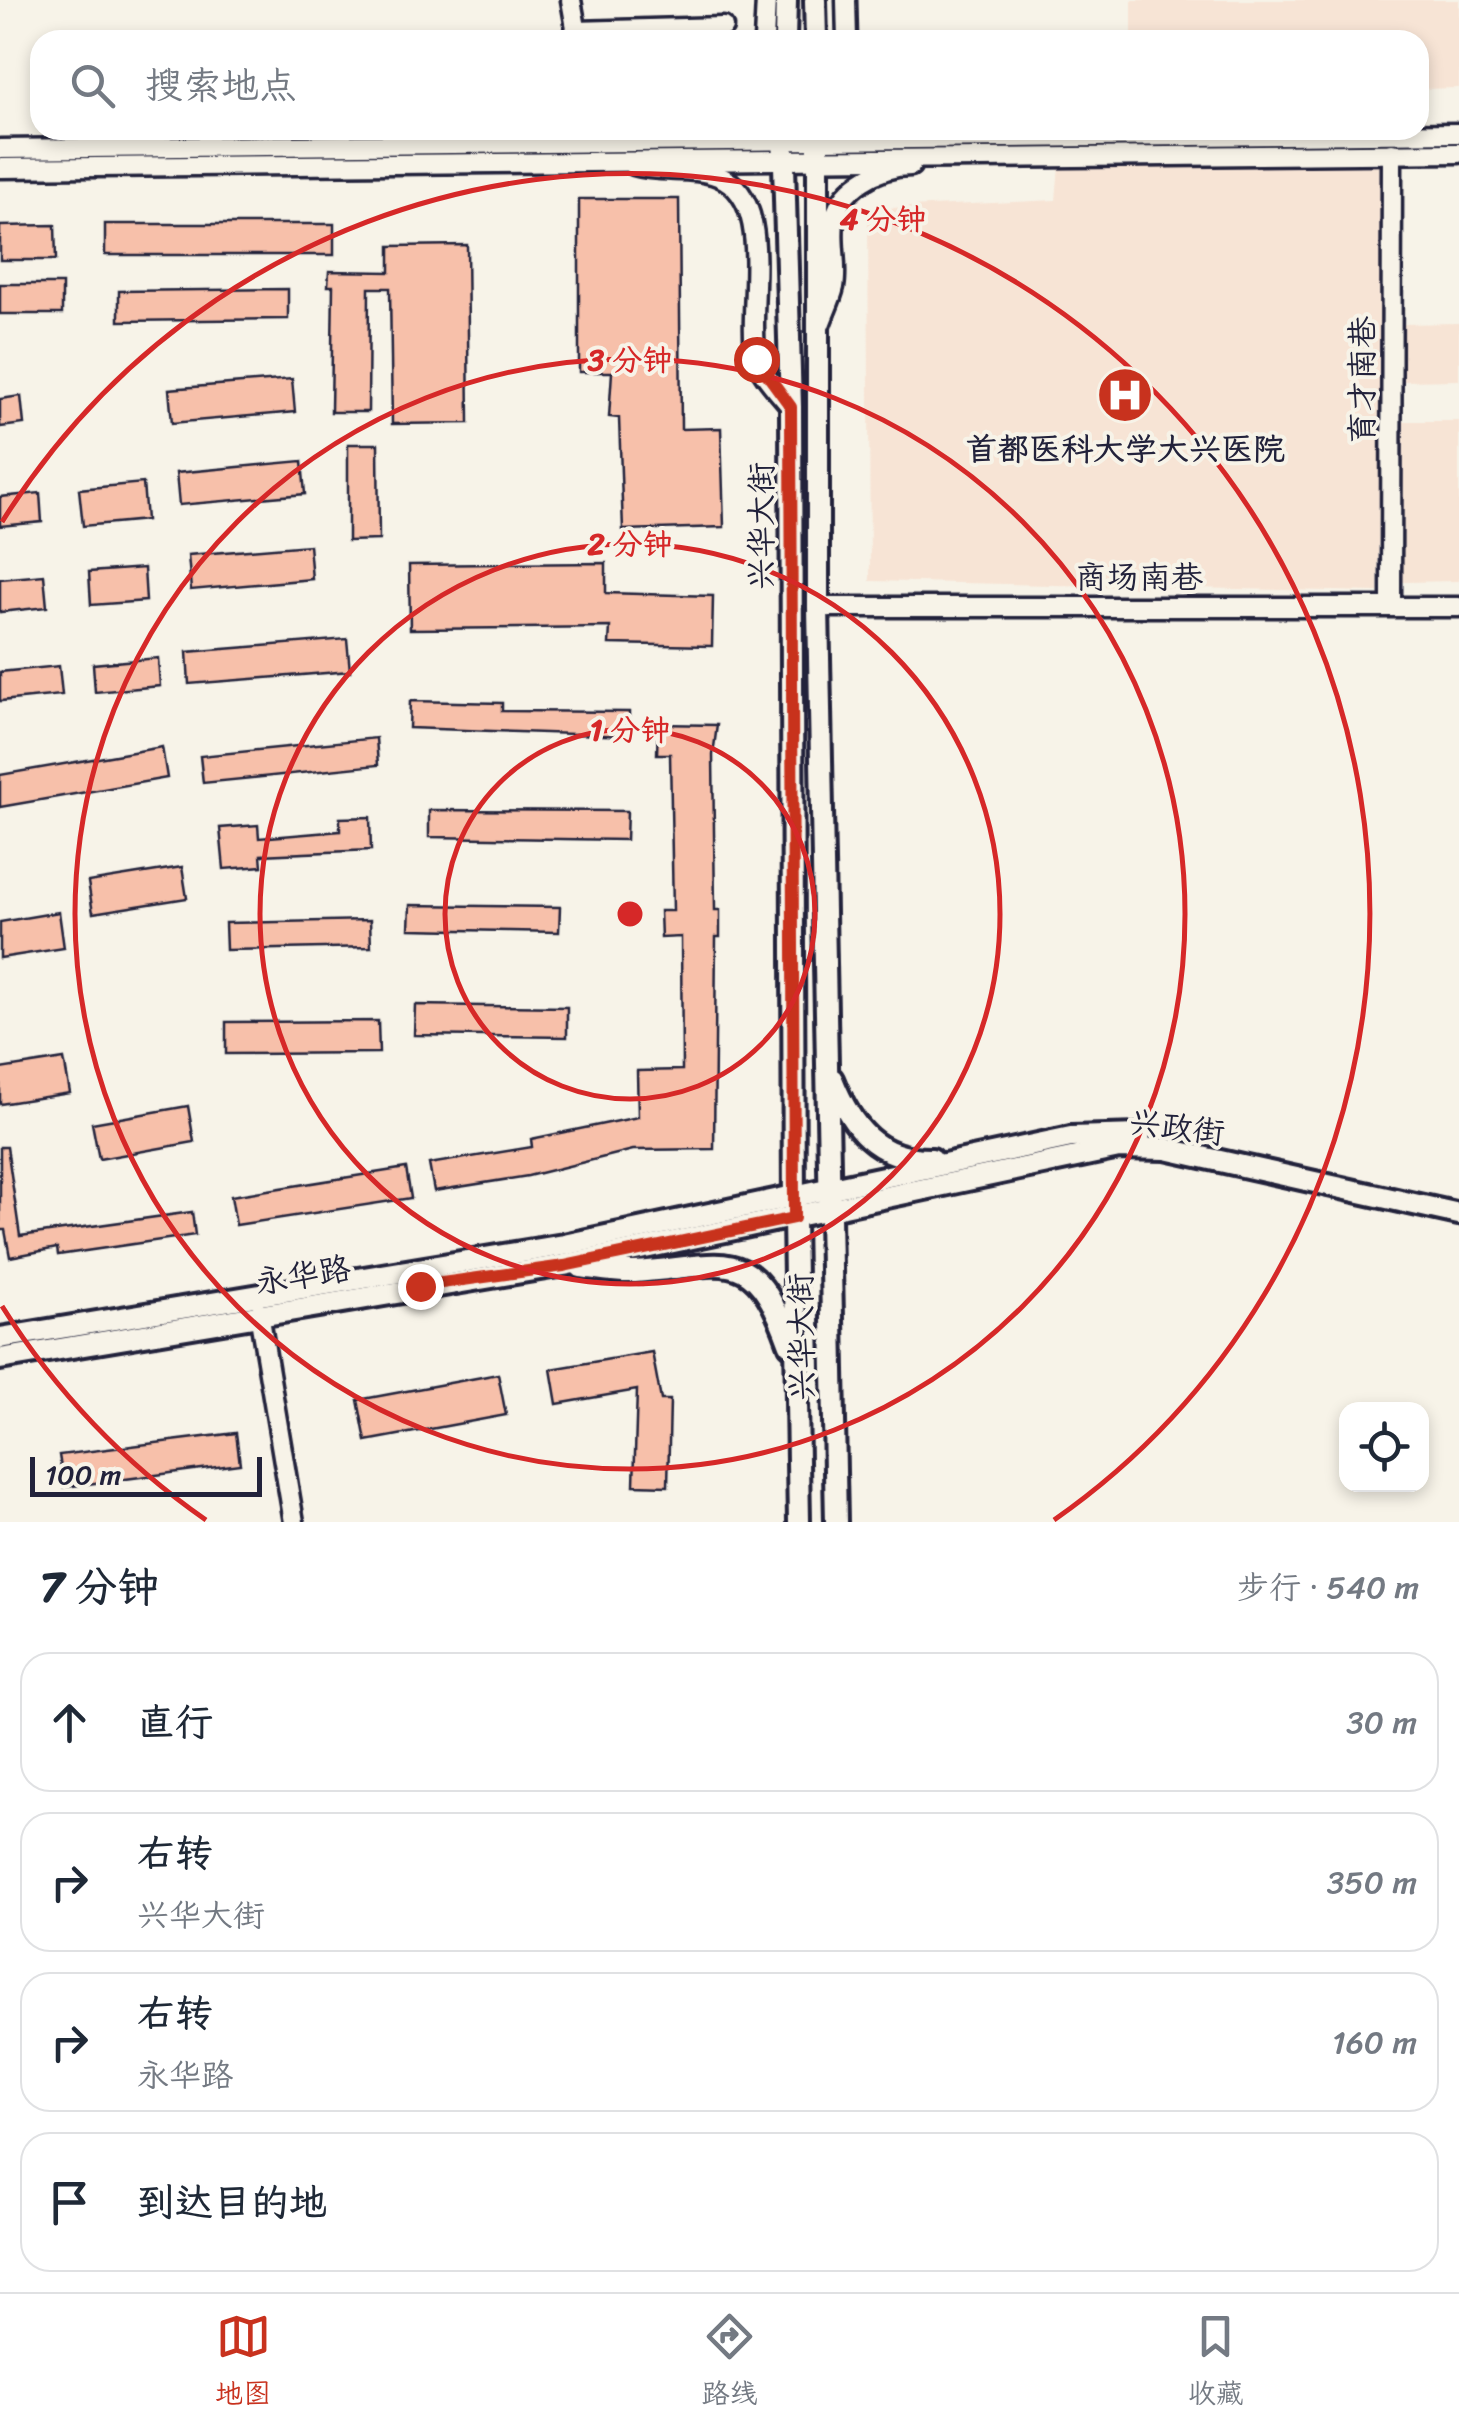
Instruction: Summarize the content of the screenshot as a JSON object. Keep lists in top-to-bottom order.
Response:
{
  "streets": {
    "main road": ["兴华大街", "兴政街", "永华路"],
    "street": ["育才南巷", "商场南巷"]
  },
  "crossings": [
    ["育才南巷", "商场南巷"],
    ["兴华大街", "商场南巷"],
    ["兴华大街", "兴政街"],
    ["兴华大街", "永华路"],
    ["兴政街", "永华路"]
  ],
  "places": {
    "hospital": ["首都医科大学大兴医院"]
  },
  "scale_bar": "100 m",
  "page": {
    "search": "搜索地点",
    "scale": "100 m",
    "heading": ["7 分钟", "步行 · 540 m"],
    "list": [
      ["直行", "30 m"],
      ["右转", "兴华大街", "350 m"],
      ["右转", "永华路", "160 m"],
      "到达目的地"
    ],
    "nav": ["地图", "路线", "收藏"]
  },
  "rings": [
    "4 分钟",
    "3 分钟",
    "2 分钟",
    "1 分钟"
  ]
}
